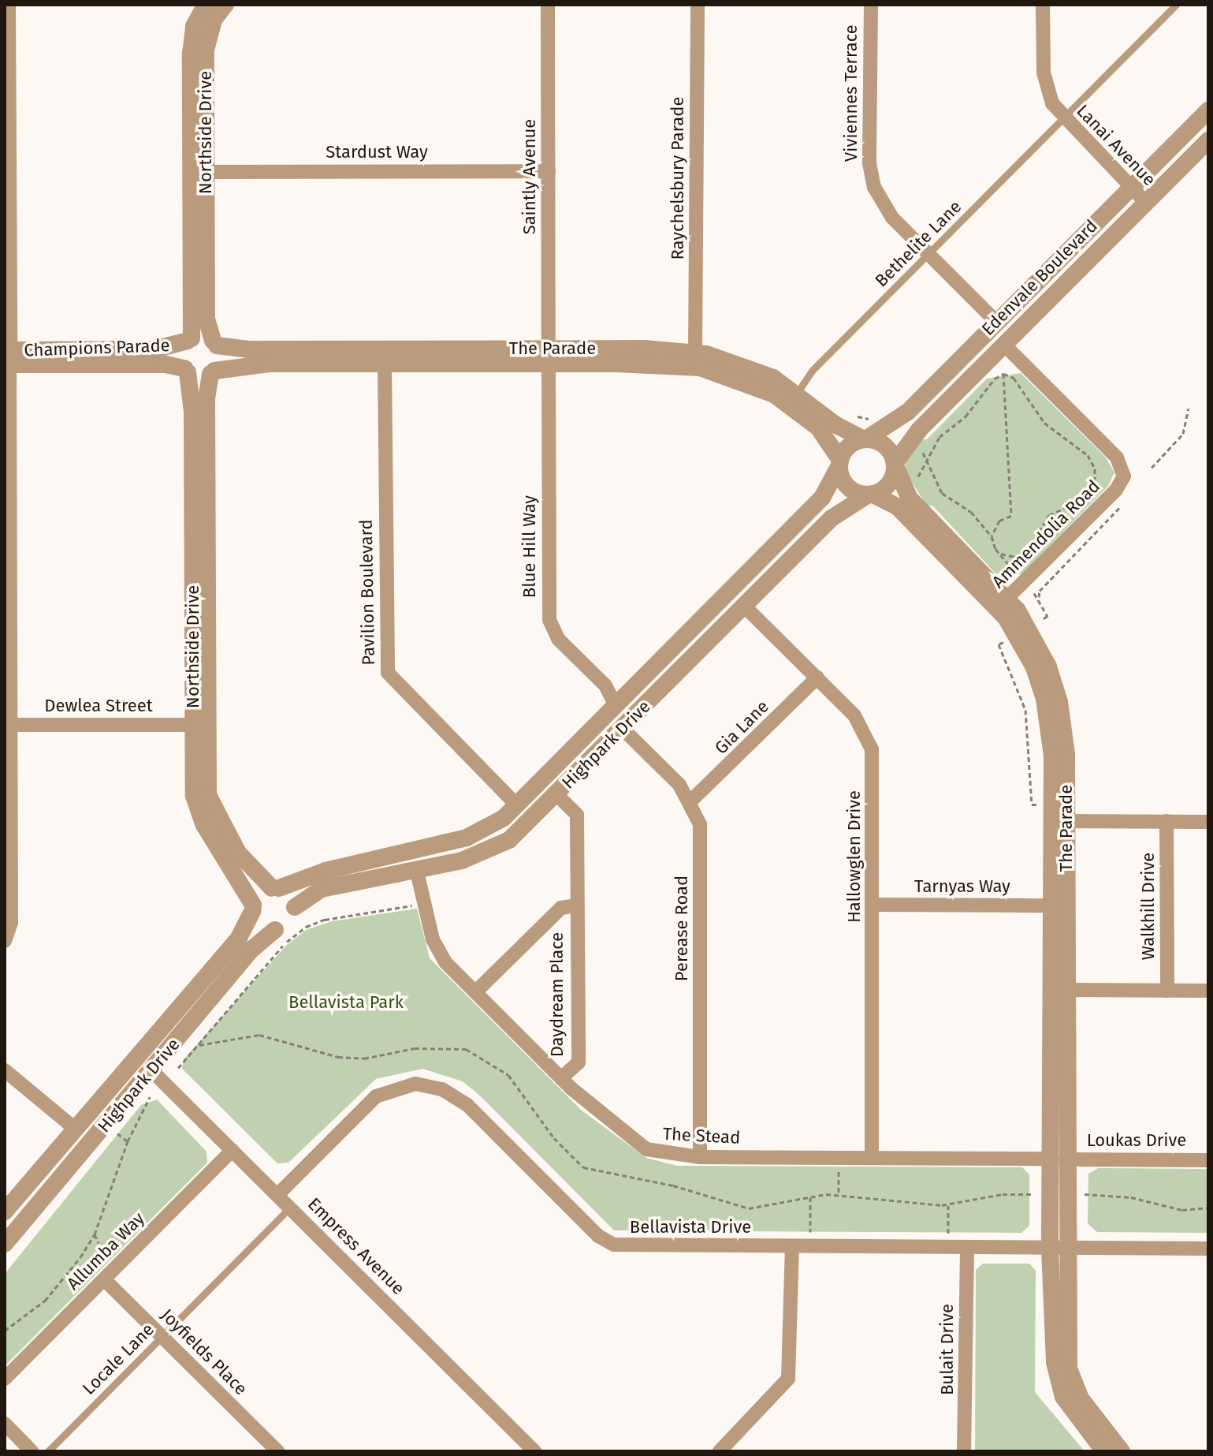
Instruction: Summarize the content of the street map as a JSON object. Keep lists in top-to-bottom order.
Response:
{
  "streets": {
    "street": [
      "Viviennes Terrace",
      "Northside Drive",
      "Lanai Avenue",
      "Stardust Way",
      "Saintly Avenue",
      "Raychelsbury Parade",
      "Edenvale Boulevard",
      "Champions Parade",
      "The Parade",
      "Ammendolia Road",
      "Blue Hill Way",
      "Pavilion Boulevard",
      "Dewlea Street",
      "Gia Lane",
      "Highpark Drive",
      "Hallowglen Drive",
      "Tarnyas Way",
      "Walkhill Drive",
      "Perease Road",
      "Daydream Place",
      "The Stead",
      "Loukas Drive",
      "Bellavista Drive",
      "Empress Avenue",
      "Allumba Way",
      "Bulait Drive",
      "Joyfields Place"
    ],
    "lane": ["Bethelite Lane", "Locale Lane"]
  },
  "crossings": [
    ["Viviennes Terrace", "Bethelite Lane"],
    ["Viviennes Terrace", "Edenvale Boulevard"],
    ["Northside Drive", "Stardust Way"],
    ["Northside Drive", "Champions Parade"],
    ["Northside Drive", "The Parade"],
    ["Northside Drive", "Dewlea Street"],
    ["Northside Drive", "Highpark Drive"],
    ["Lanai Avenue", "Bethelite Lane"],
    ["Lanai Avenue", "Edenvale Boulevard"],
    ["Stardust Way", "Saintly Avenue"],
    ["Saintly Avenue", "The Parade"],
    ["Saintly Avenue", "Blue Hill Way"],
    ["Raychelsbury Parade", "The Parade"],
    ["Bethelite Lane", "The Parade"],
    ["Edenvale Boulevard", "The Parade"],
    ["Edenvale Boulevard", "Ammendolia Road"],
    ["Edenvale Boulevard", "Highpark Drive"],
    ["Champions Parade", "The Parade"],
    ["The Parade", "Ammendolia Road"],
    ["The Parade", "Blue Hill Way"],
    ["The Parade", "Pavilion Boulevard"],
    ["The Parade", "Highpark Drive"],
    ["The Parade", "Tarnyas Way"],
    ["The Parade", "The Stead"],
    ["The Parade", "Loukas Drive"],
    ["The Parade", "Bellavista Drive"],
    ["Blue Hill Way", "Highpark Drive"],
    ["Pavilion Boulevard", "Highpark Drive"],
    ["Gia Lane", "Hallowglen Drive"],
    ["Gia Lane", "Perease Road"],
    ["Highpark Drive", "Hallowglen Drive"],
    ["Highpark Drive", "Perease Road"],
    ["Highpark Drive", "Daydream Place"],
    ["Highpark Drive", "The Stead"],
    ["Highpark Drive", "Empress Avenue"],
    ["Hallowglen Drive", "Tarnyas Way"],
    ["Hallowglen Drive", "The Stead"],
    ["Perease Road", "The Stead"],
    ["Daydream Place", "The Stead"],
    ["The Stead", "Loukas Drive"],
    ["Bellavista Drive", "Empress Avenue"],
    ["Bellavista Drive", "Bulait Drive"],
    ["Empress Avenue", "Allumba Way"],
    ["Empress Avenue", "Locale Lane"],
    ["Allumba Way", "Joyfields Place"],
    ["Joyfields Place", "Locale Lane"]
  ],
  "parks": ["Bellavista Park"]
}
